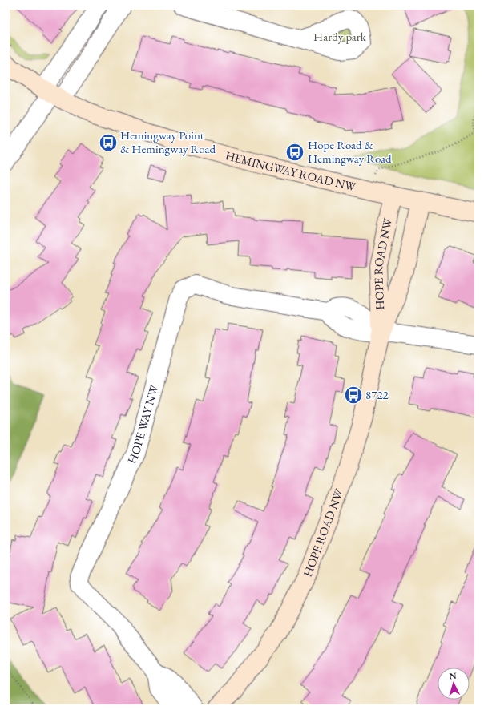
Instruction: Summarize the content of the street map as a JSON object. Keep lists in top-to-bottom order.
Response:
{
  "streets": {
    "street": ["HEMINGWAY ROAD NW", "HOPE ROAD NW", "HOPE WAY NW"]
  },
  "crossings": [
    ["HEMINGWAY ROAD NW", "HOPE ROAD NW"],
    ["HOPE ROAD NW", "HOPE WAY NW"]
  ],
  "parks": ["Hardy park"],
  "places": {
    "bus stop": ["Hemingway Point & Hemingway Road", "Hope Road & Hemingway Road", "8722"]
  },
  "north": "top"
}
